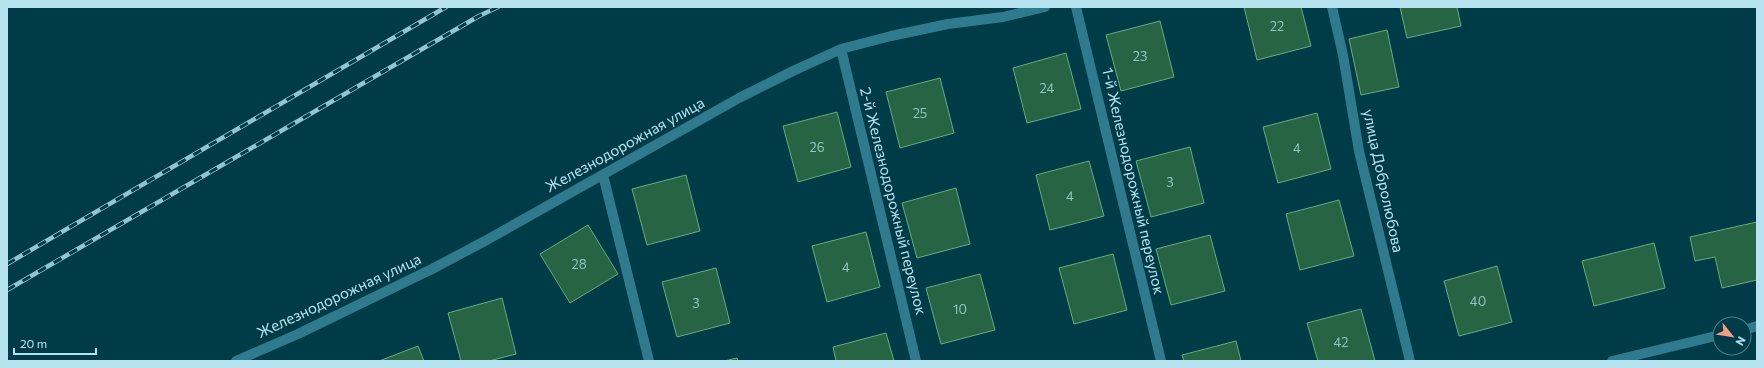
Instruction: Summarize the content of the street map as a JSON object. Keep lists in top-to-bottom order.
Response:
{
  "streets": {
    "street": [
      "Железнодорожная улица",
      "1-й Железнодорожный переулок",
      "улица Добролюбова",
      "2-й Железнодорожный переулок"
    ]
  },
  "crossings": [
    ["Железнодорожная улица", "2-й Железнодорожный переулок"]
  ],
  "house_numbers": [
    "22",
    "23",
    "24",
    "25",
    "26",
    "4",
    "3",
    "4",
    "28",
    "4",
    "40",
    "3",
    "10",
    "42"
  ],
  "scale_bar": "20 m",
  "north": "bottom right"
}
